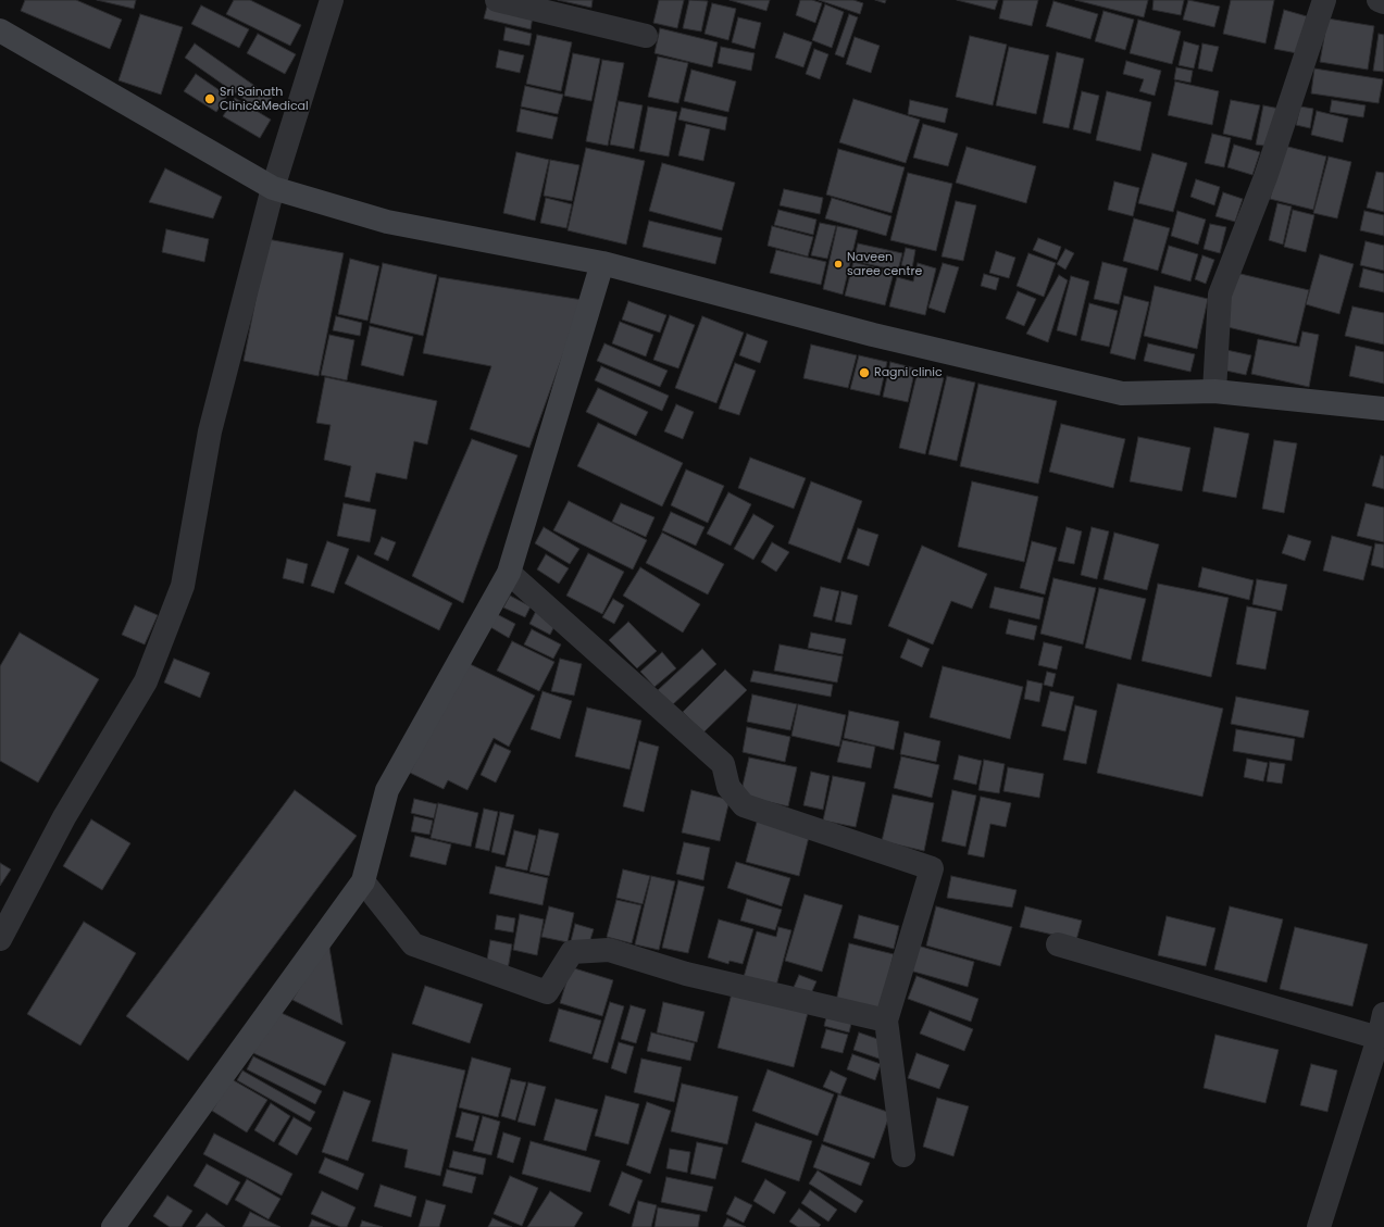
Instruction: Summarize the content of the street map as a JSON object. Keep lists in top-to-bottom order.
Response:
{
  "places": ["Sri Sainath Clinic&Medical", "Naveen saree centre", "Ragni clinic"]
}
